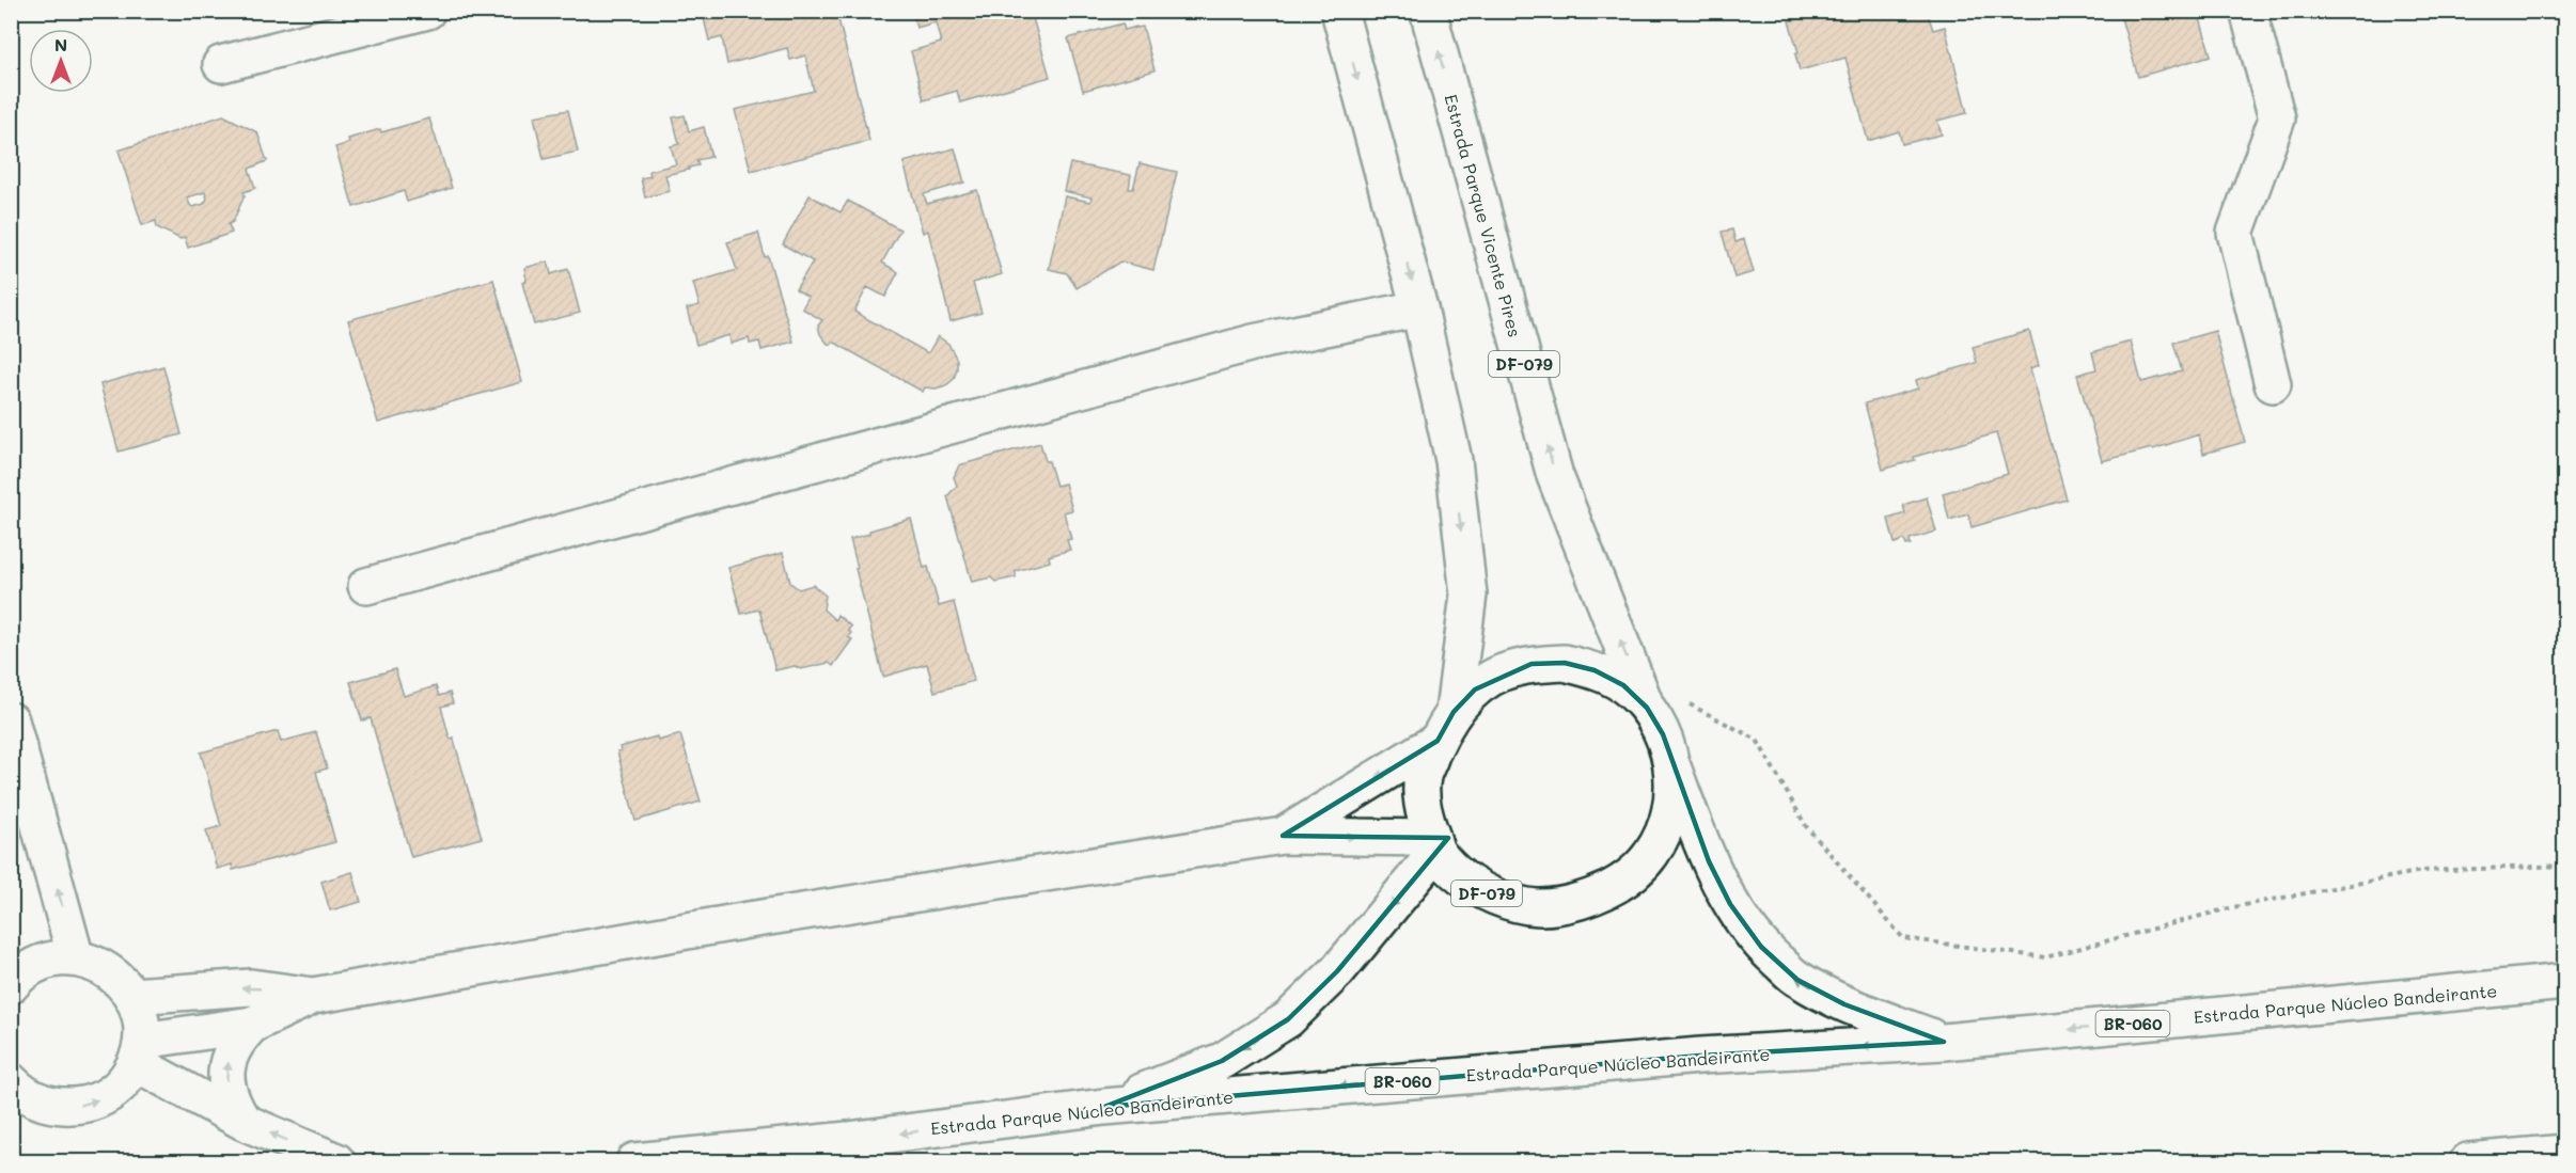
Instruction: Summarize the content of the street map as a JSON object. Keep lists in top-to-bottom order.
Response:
{
  "streets": {
    "main road": [
      "Estrada Parque Vicente Pires",
      "DF-079",
      "Estrada Parque Núcleo Bandeirante",
      "BR-060"
    ]
  },
  "north": "top"
}
